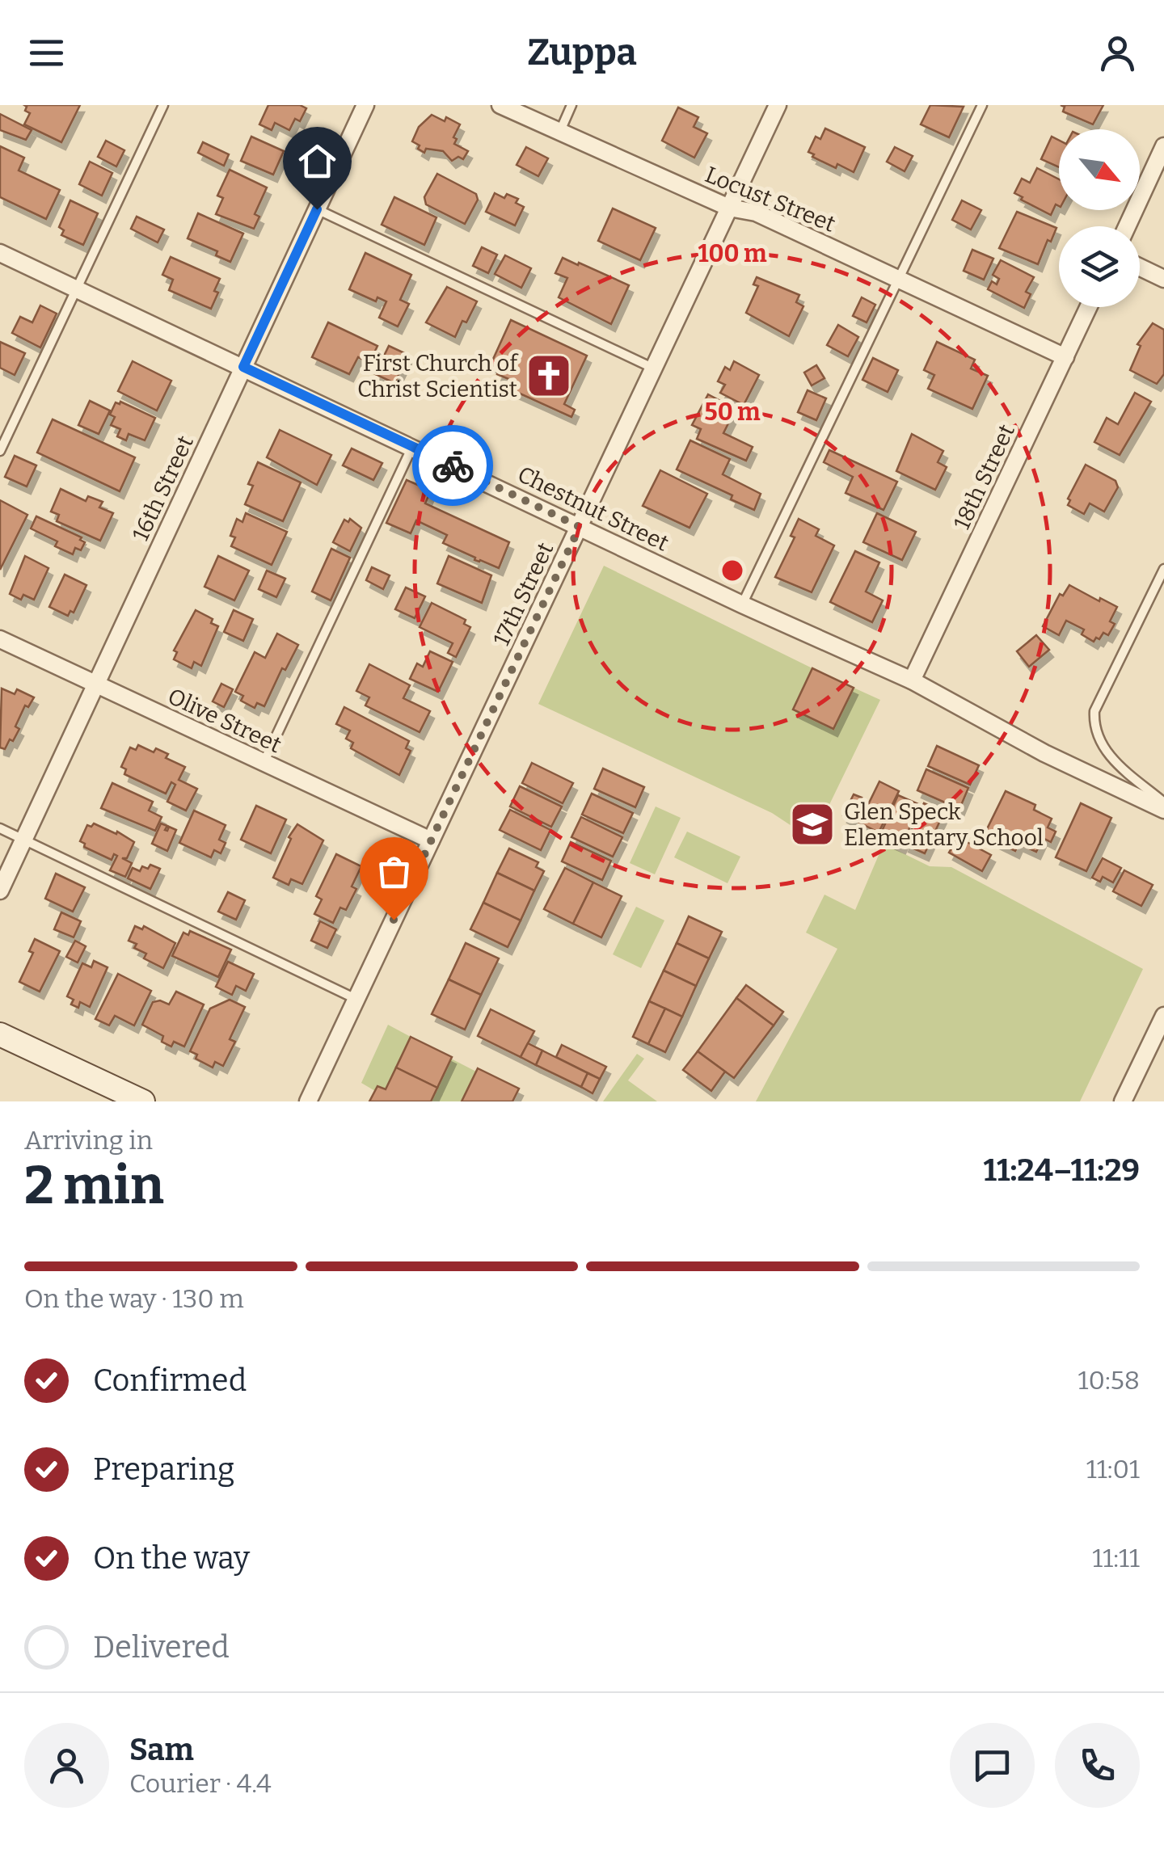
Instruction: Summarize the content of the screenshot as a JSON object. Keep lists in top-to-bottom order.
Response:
{
  "streets": {
    "street": [
      "Locust Street",
      "18th Street",
      "16th Street",
      "Chestnut Street",
      "17th Street",
      "Olive Street"
    ]
  },
  "crossings": [
    ["Locust Street", "18th Street"],
    ["Locust Street", "17th Street"],
    ["18th Street", "Chestnut Street"],
    ["16th Street", "Chestnut Street"],
    ["16th Street", "Olive Street"],
    ["Chestnut Street", "17th Street"],
    ["17th Street", "Olive Street"]
  ],
  "places": {
    "church": ["First Church of Christ Scientist"],
    "school or university": ["Glen Speck Elementary School"]
  },
  "north": "bottom right",
  "page": {
    "header": "Zuppa",
    "heading": ["2 min", "Arriving in", "11:24–11:29"],
    "panel": ["Sam", "Courier · 4.4"],
    "bar": "On the way · 130 m",
    "list": [
      ["Confirmed", "10:58"],
      ["Preparing", "11:01"],
      ["On the way", "11:11"],
      "Delivered"
    ]
  },
  "rings": ["100 m", "50 m"]
}
